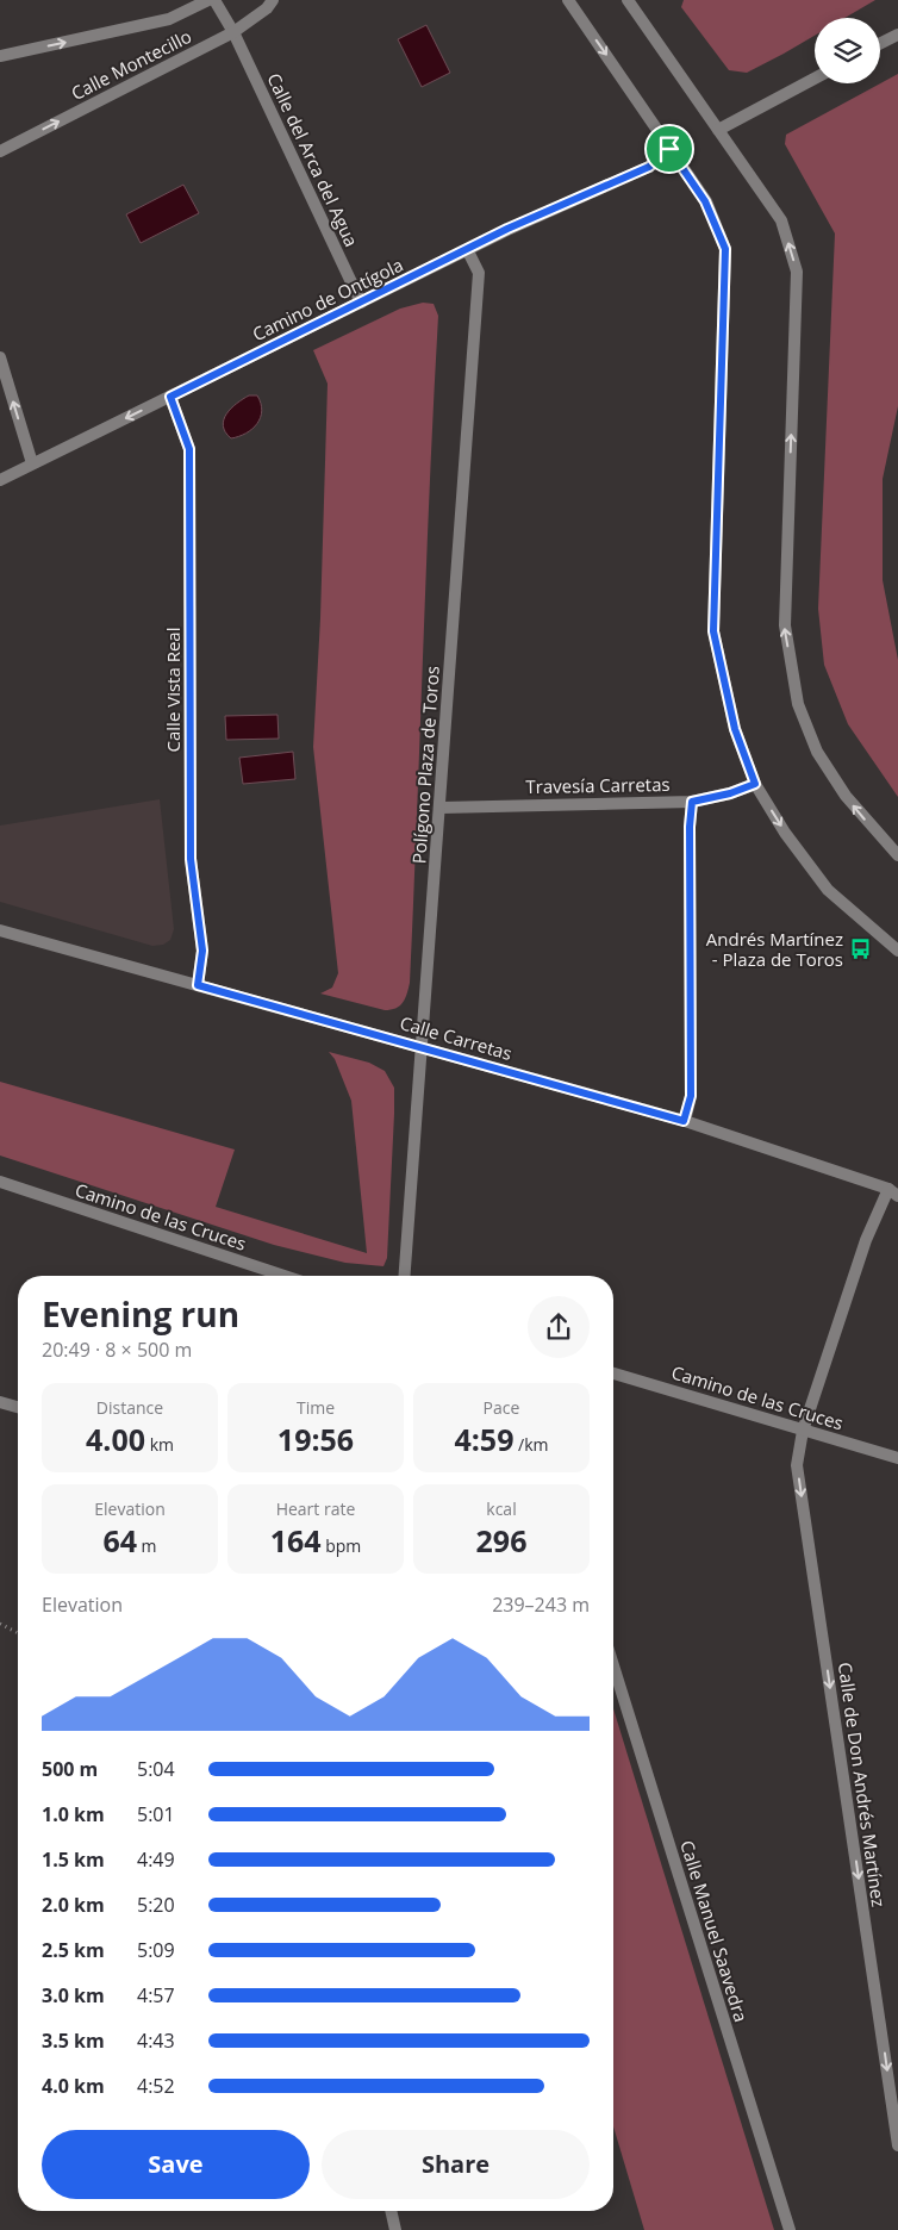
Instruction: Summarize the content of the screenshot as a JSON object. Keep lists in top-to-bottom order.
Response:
{
  "streets": {
    "street": [
      "Calle Montecillo",
      "Calle del Arca del Agua",
      "Camino de Ontígola",
      "Calle Vista Real",
      "Polígono Plaza de Toros",
      "Travesía Carretas",
      "Calle Carretas",
      "Camino de las Cruces",
      "Calle de Don Andrés Martínez",
      "Calle Manuel Saavedra"
    ]
  },
  "crossings": [
    ["Calle Montecillo", "Calle del Arca del Agua"],
    ["Calle del Arca del Agua", "Camino de Ontígola"],
    ["Camino de Ontígola", "Calle Vista Real"],
    ["Camino de Ontígola", "Polígono Plaza de Toros"],
    ["Calle Vista Real", "Calle Carretas"],
    ["Polígono Plaza de Toros", "Travesía Carretas"],
    ["Polígono Plaza de Toros", "Calle Carretas"],
    ["Calle Carretas", "Calle de Don Andrés Martínez"],
    ["Camino de las Cruces", "Calle de Don Andrés Martínez"]
  ],
  "one_way": ["Calle de Don Andrés Martínez"],
  "places": {
    "bus stop": ["Andrés Martínez - Plaza de Toros"]
  },
  "page": {
    "heading": ["Evening run", "20:49 · 8 × 500 m"],
    "stats": [
      ["Distance", "4.00 km"],
      ["Time", "19:56"],
      ["Pace", "4:59 /km"],
      ["Elevation", "64 m"],
      ["Heart rate", "164 bpm"],
      ["kcal", "296"]
    ],
    "chart": ["Elevation", "239–243 m"],
    "list": [
      {
        "name": "500 m",
        "note": "5:04"
      },
      {
        "name": "1.0 km",
        "note": "5:01"
      },
      {
        "name": "1.5 km",
        "note": "4:49"
      },
      {
        "name": "2.0 km",
        "note": "5:20"
      },
      {
        "name": "2.5 km",
        "note": "5:09"
      },
      {
        "name": "3.0 km",
        "note": "4:57"
      },
      {
        "name": "3.5 km",
        "note": "4:43"
      },
      {
        "name": "4.0 km",
        "note": "4:52"
      }
    ],
    "buttons": ["Save", "Share"]
  }
}
